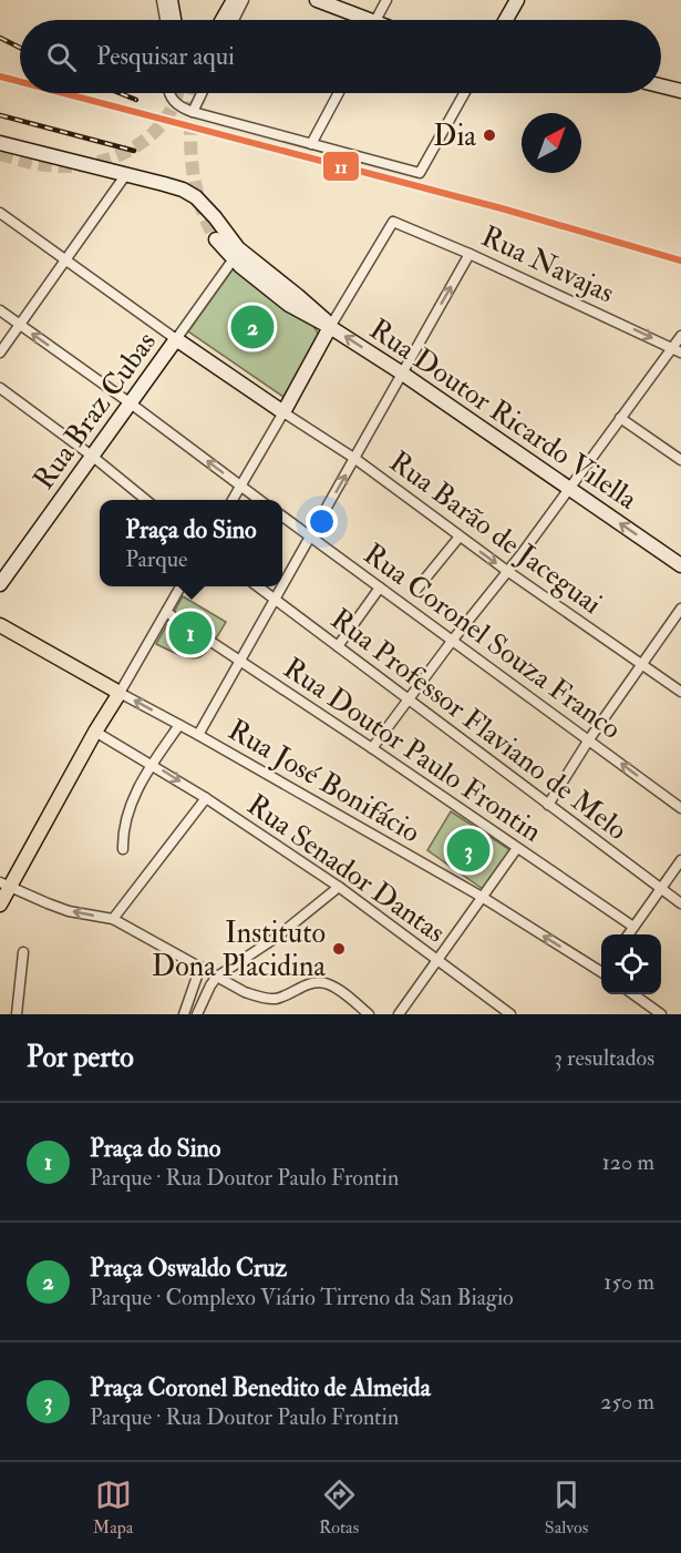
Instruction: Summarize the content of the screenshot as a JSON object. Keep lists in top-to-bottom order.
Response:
{
  "streets": {
    "main road": ["Rua Braz Cubas", "Rua Doutor Ricardo Vilella"],
    "street": [
      "Rua Navajas",
      "Rua Barão de Jaceguai",
      "Rua Coronel Souza Franco",
      "Rua Professor Flaviano de Melo",
      "Rua Doutor Paulo Frontin",
      "Rua José Bonifácio",
      "Rua Senador Dantas"
    ]
  },
  "crossings": [
    ["Rua Navajas", "Rua Doutor Ricardo Vilella"]
  ],
  "one_way": ["Rua Navajas", "Rua Doutor Ricardo Vilella", "Rua José Bonifácio"],
  "places": ["Dia", "Instituto Dona Placidina"],
  "lines": ["transit line 11"],
  "north": "top right",
  "page": {
    "search": "Pesquisar aqui",
    "pins": ["2", "1", "3"],
    "popup": ["Praça do Sino", "Parque"],
    "heading": ["Por perto", "3 resultados"],
    "list": [
      {
        "mark": "1",
        "name": "Praça do Sino",
        "note": "Parque · Rua Doutor Paulo Frontin",
        "value": "120 m"
      },
      {
        "mark": "2",
        "name": "Praça Oswaldo Cruz",
        "note": "Parque · Complexo Viário Tirreno da San Biagio",
        "value": "150 m"
      },
      {
        "mark": "3",
        "name": "Praça Coronel Benedito de Almeida",
        "note": "Parque · Rua Doutor Paulo Frontin",
        "value": "250 m"
      }
    ],
    "nav": ["Mapa", "Rotas", "Salvos"]
  }
}
